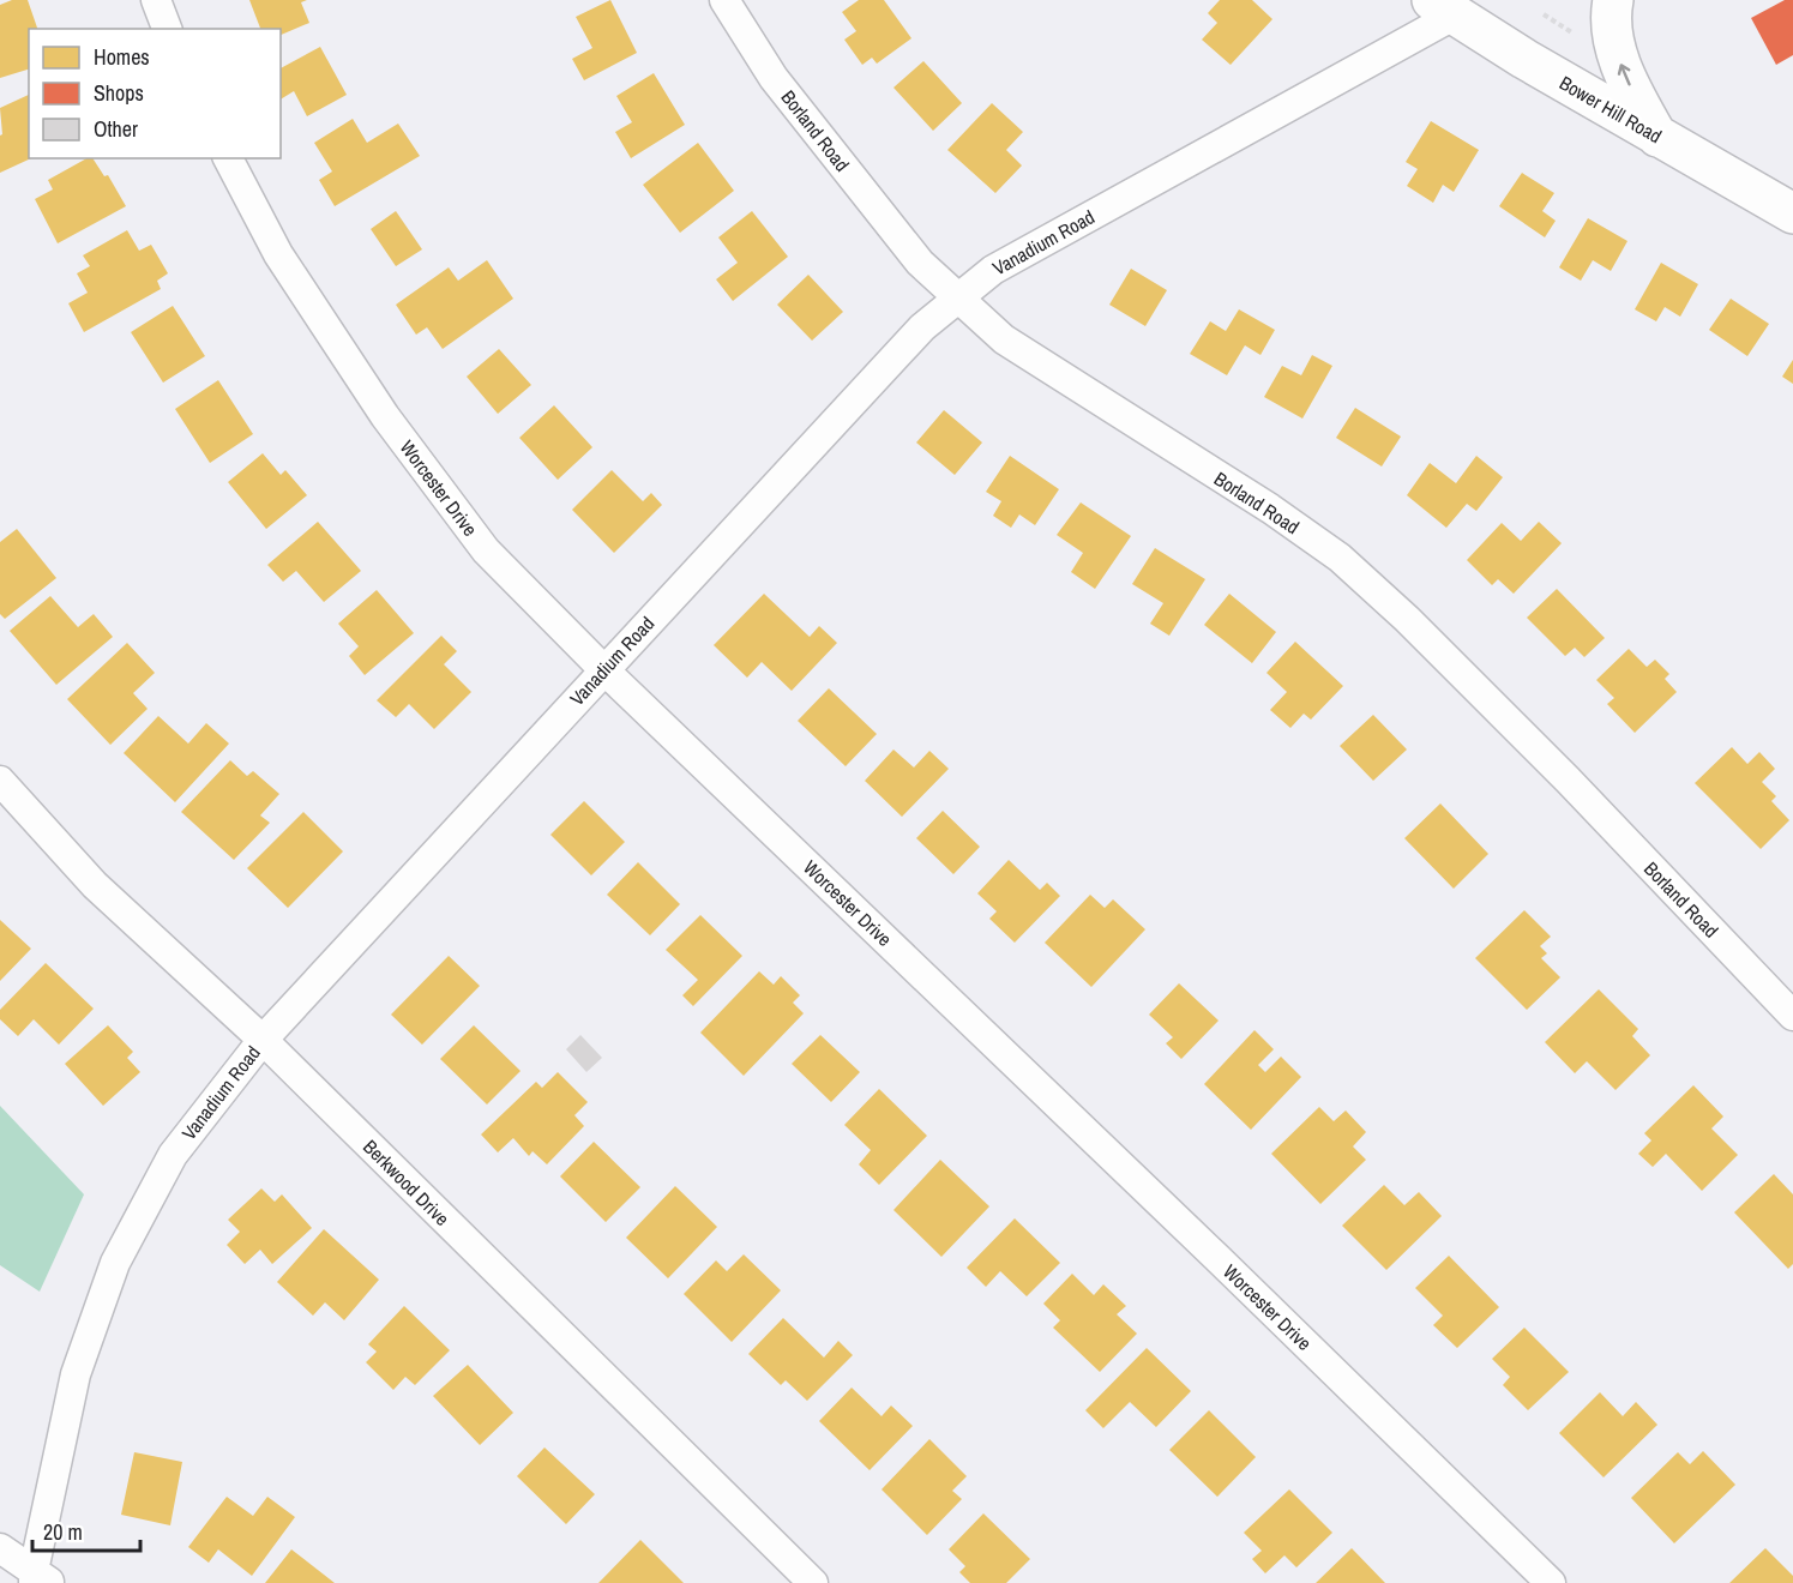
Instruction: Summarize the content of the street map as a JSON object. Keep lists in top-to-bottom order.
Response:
{
  "streets": {
    "main road": ["Bower Hill Road"],
    "street": [
      "Borland Road",
      "Vanadium Road",
      "Worcester Drive",
      "Berkwood Drive"
    ]
  },
  "crossings": [
    ["Bower Hill Road", "Vanadium Road"],
    ["Borland Road", "Vanadium Road"],
    ["Vanadium Road", "Worcester Drive"],
    ["Vanadium Road", "Berkwood Drive"]
  ],
  "legend": ["Homes", "Shops", "Other"],
  "scale_bar": "20 m"
}
